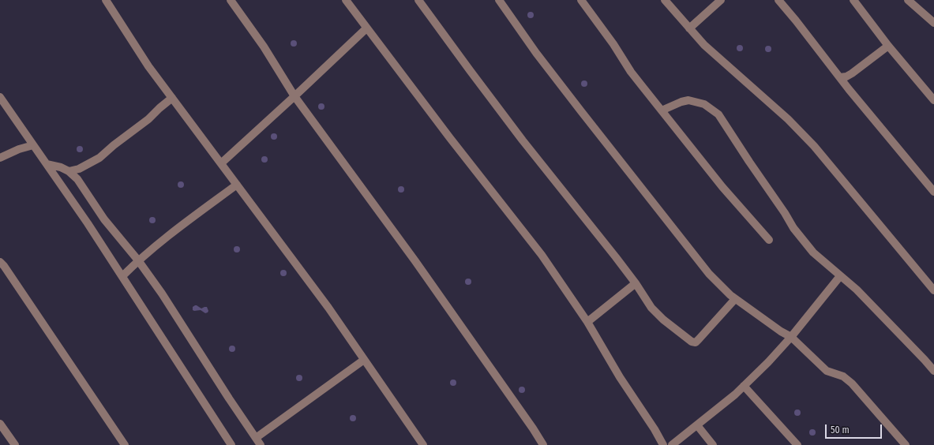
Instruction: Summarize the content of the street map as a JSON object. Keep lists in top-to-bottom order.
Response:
{
  "scale_bar": "50 m"
}
